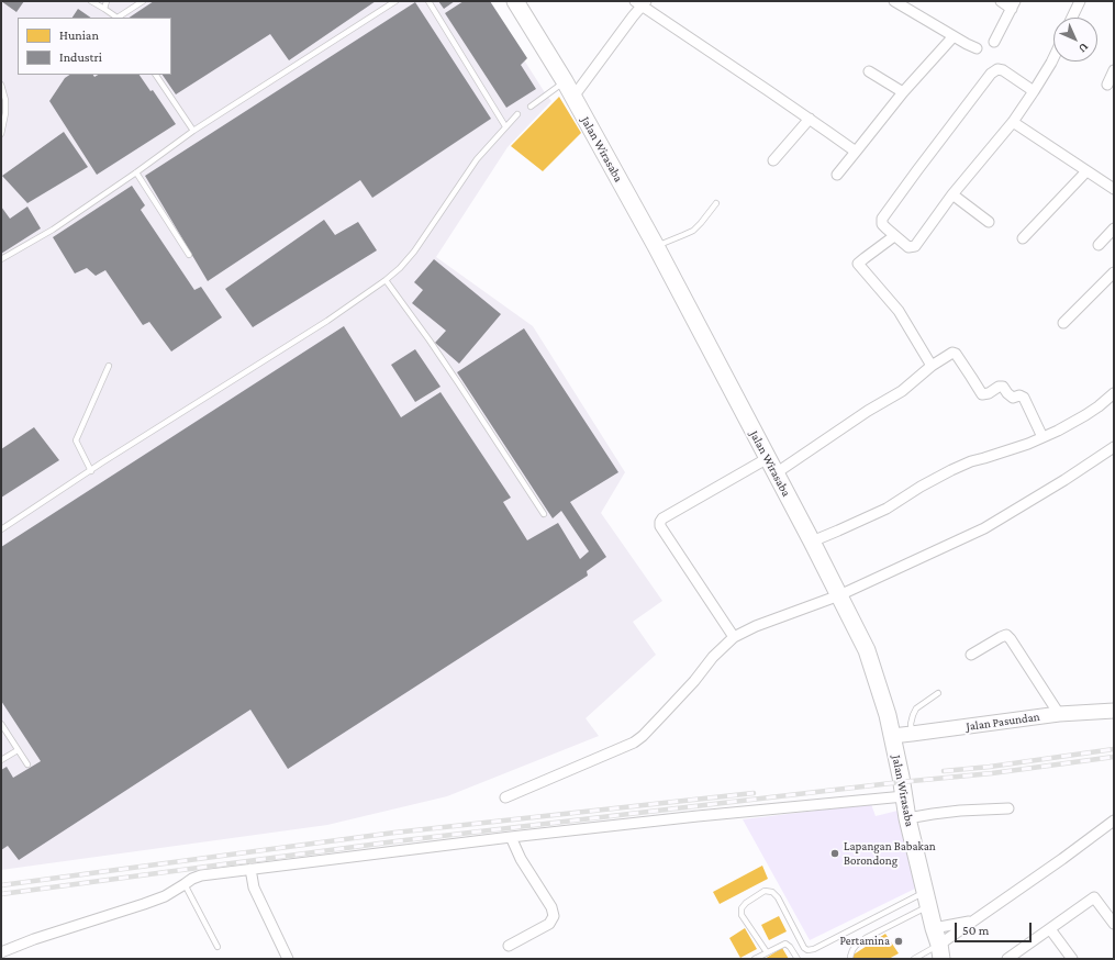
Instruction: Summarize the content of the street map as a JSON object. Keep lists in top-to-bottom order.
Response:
{
  "streets": {
    "main road": ["Jalan Wirasaba"],
    "street": ["Jalan Pasundan"]
  },
  "crossings": [
    ["Jalan Wirasaba", "Jalan Pasundan"]
  ],
  "places": ["Lapangan Babakan Borondong", "Pertamina"],
  "legend": ["Hunian", "Industri"],
  "scale_bar": "50 m",
  "north": "bottom right"
}
